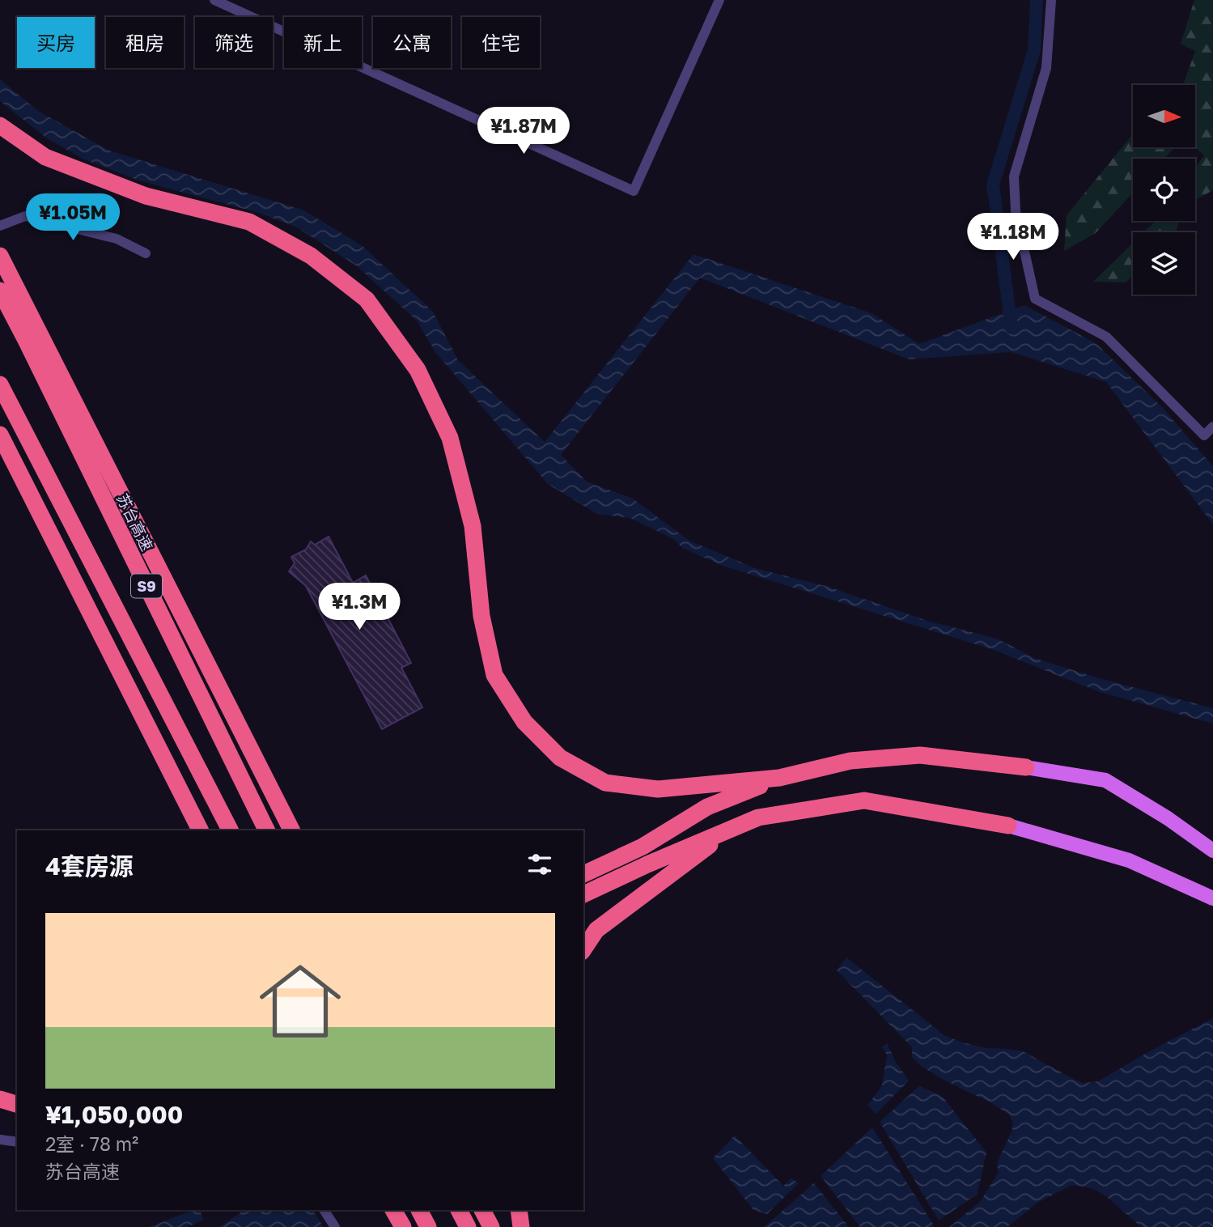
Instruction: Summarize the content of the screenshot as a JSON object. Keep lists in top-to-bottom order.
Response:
{
  "streets": {
    "highway": ["苏台高速", "S9"]
  },
  "north": "right",
  "page": {
    "chip": [
      "买房",
      "租房",
      "筛选",
      "新上",
      "公寓",
      "住宅"
    ],
    "price": [
      "¥1.87M",
      "¥1.05M",
      "¥1.18M",
      "¥1.3M"
    ],
    "heading": "4套房源",
    "list": [
      {
        "name": "¥1,050,000",
        "note": "2室 · 78 m² · 苏台高速"
      }
    ]
  }
}
